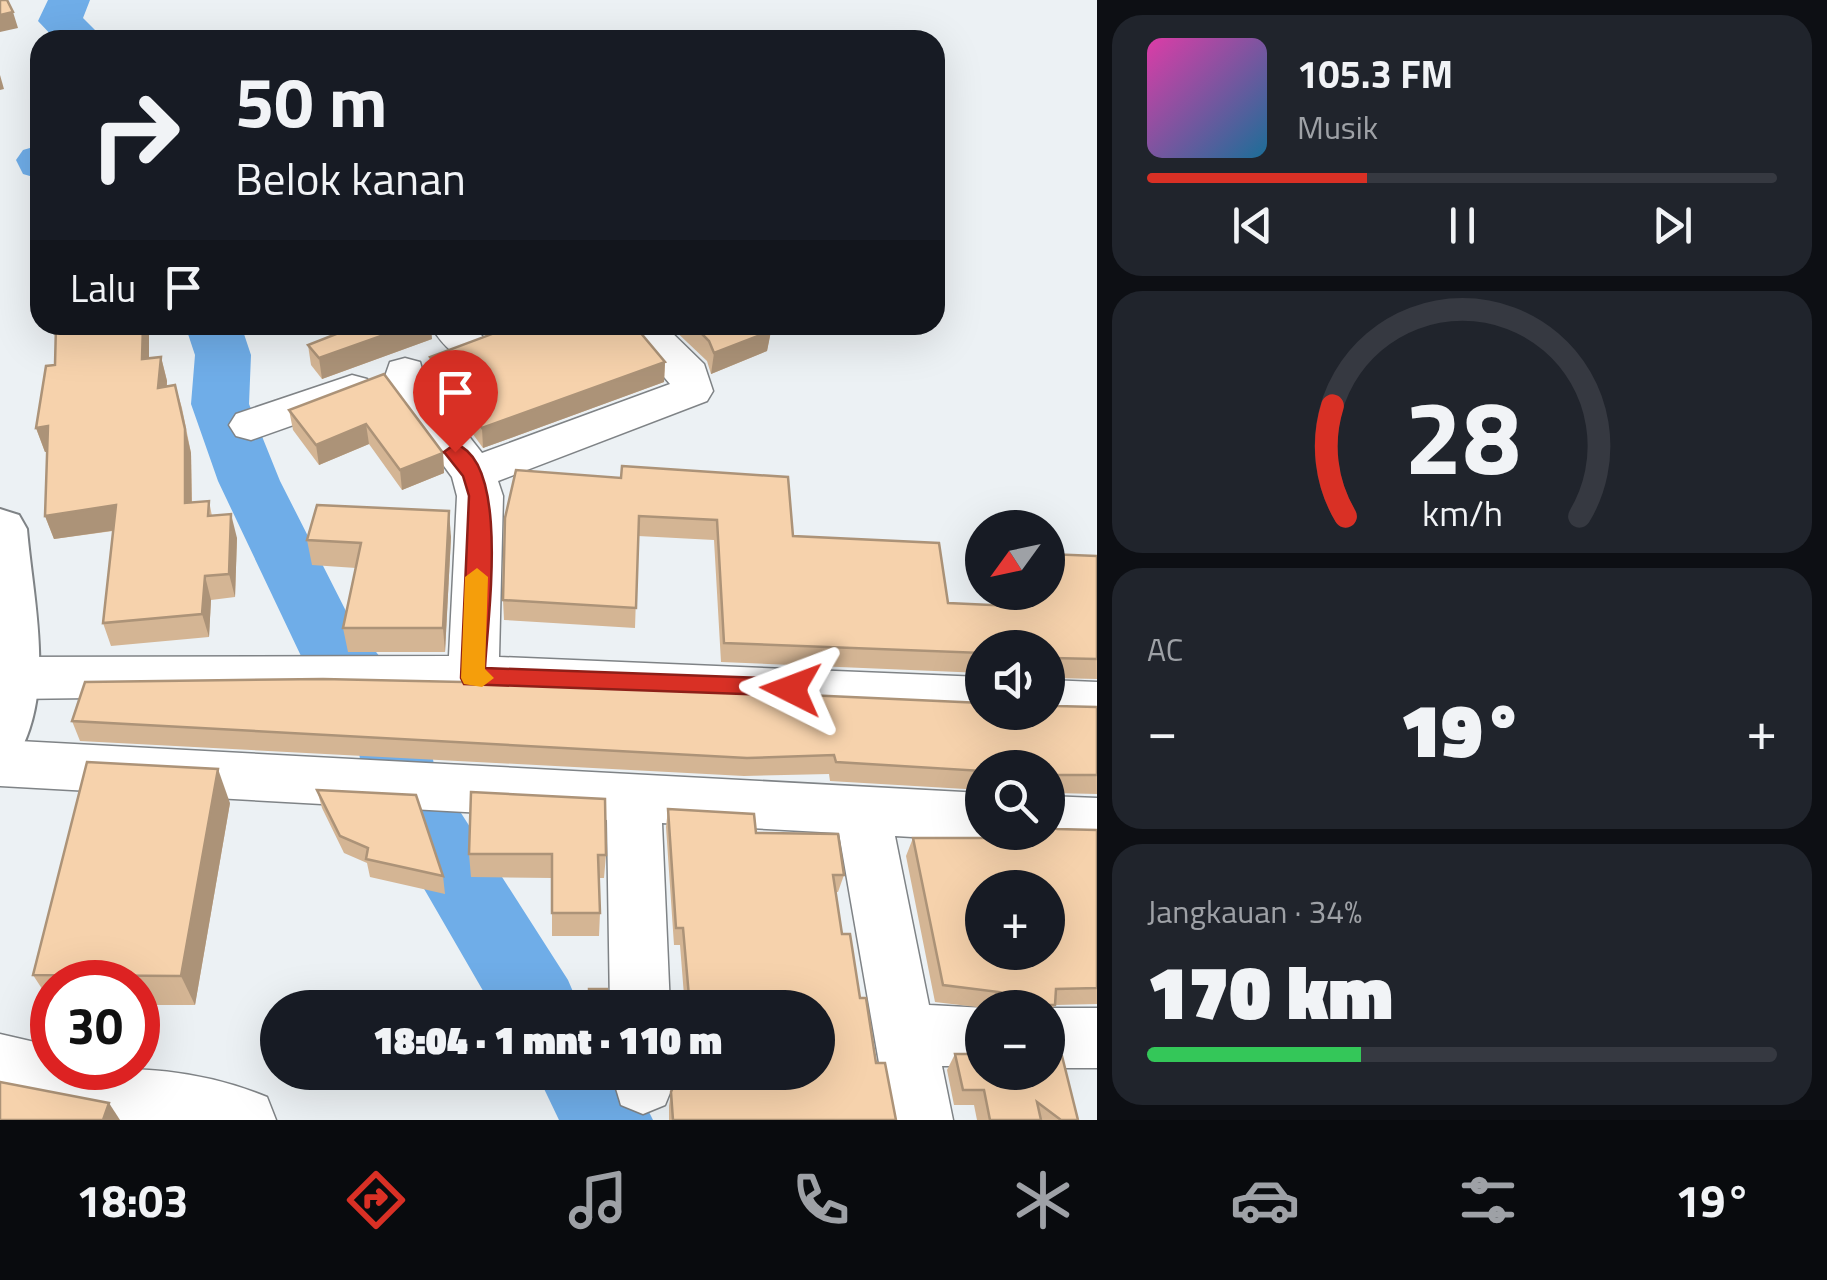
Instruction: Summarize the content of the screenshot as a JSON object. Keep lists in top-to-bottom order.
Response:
{
  "north": "bottom left",
  "page": {
    "turn": ["50 m", "Belok kanan"],
    "song": ["105.3 FM", "Musik"],
    "then": "Lalu",
    "map_buttons": ["+", "−"],
    "tile": [
      "AC",
      ["Jangkauan · 34%", "170 km"]
    ],
    "heat": ["−", "19°", "+"],
    "limit": "30",
    "trip": "18:04 · 1 mnt · 110 m",
    "tabs": ["18:03", "19°"],
    "gauge": ["28", "km/h"]
  }
}
